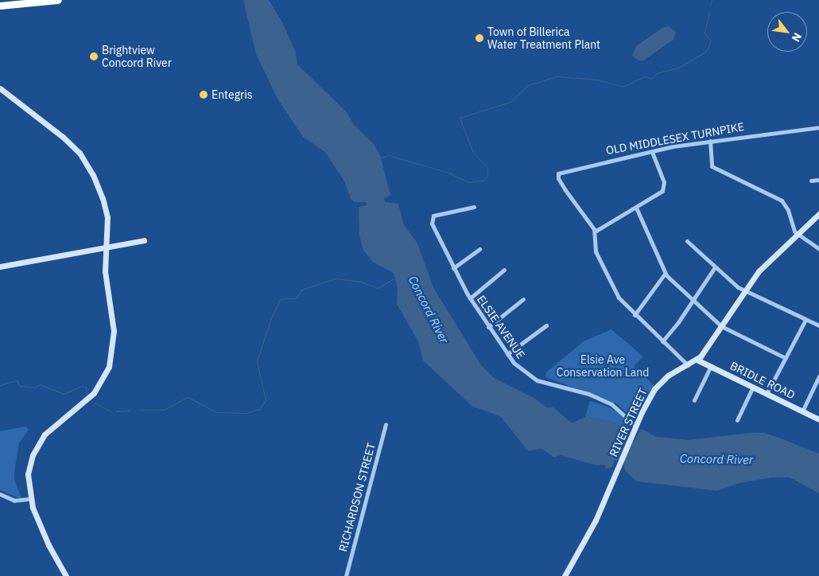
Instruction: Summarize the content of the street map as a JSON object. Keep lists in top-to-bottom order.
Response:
{
  "streets": {
    "main road": ["BRIDLE ROAD", "RIVER STREET"],
    "street": ["OLD MIDDLESEX TURNPIKE", "ELSIE AVENUE", "RICHARDSON STREET"]
  },
  "crossings": [
    ["ELSIE AVENUE", "RIVER STREET"],
    ["BRIDLE ROAD", "RIVER STREET"]
  ],
  "water": ["Concord River"],
  "parks": ["Elsie Ave Conservation Land"],
  "places": ["Town of Billerica Water Treatment Plant", "Brightview Concord River", "Entegris"],
  "north": "bottom right"
}
